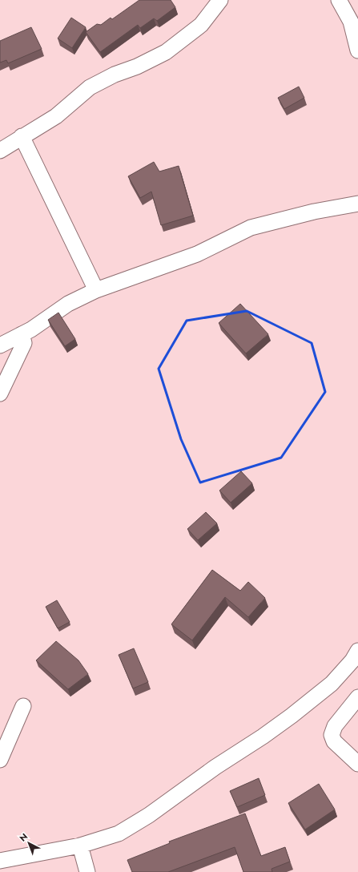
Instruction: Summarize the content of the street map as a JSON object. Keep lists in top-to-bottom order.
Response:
{
  "north": "top left"
}
